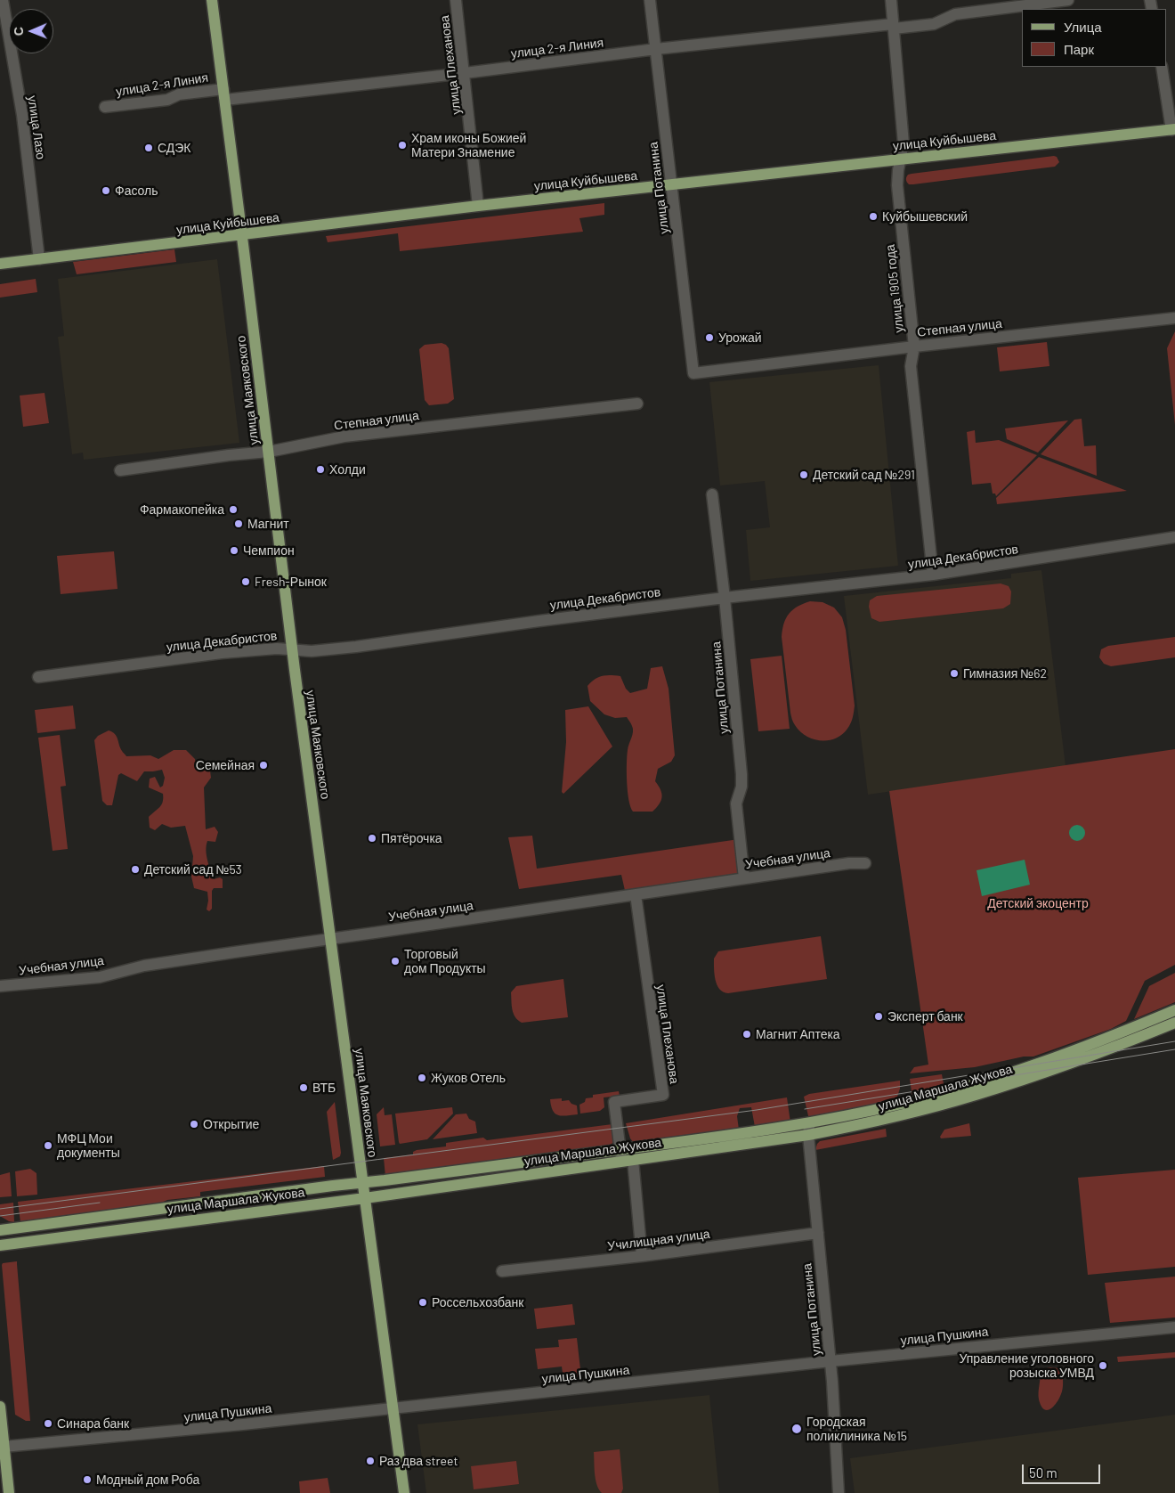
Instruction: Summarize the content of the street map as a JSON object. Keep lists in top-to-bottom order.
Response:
{
  "streets": {
    "main road": ["улица Куйбышева", "улица Маяковского", "улица Маршала Жукова"],
    "street": [
      "улица 2-я Линия",
      "улица Плеханова",
      "улица Лазо",
      "улица Потанина",
      "улица 1905 года",
      "Степная улица",
      "улица Декабристов",
      "Учебная улица",
      "Училищная улица",
      "улица Пушкина"
    ]
  },
  "crossings": [
    ["улица 2-я Линия", "улица Плеханова"],
    ["улица 2-я Линия", "улица Потанина"],
    ["улица 2-я Линия", "улица 1905 года"],
    ["улица 2-я Линия", "улица Маяковского"],
    ["улица Плеханова", "улица Куйбышева"],
    ["улица Плеханова", "Учебная улица"],
    ["улица Плеханова", "улица Маршала Жукова"],
    ["улица Лазо", "улица Куйбышева"],
    ["улица Куйбышева", "улица Потанина"],
    ["улица Куйбышева", "улица 1905 года"],
    ["улица Куйбышева", "улица Маяковского"],
    ["улица Потанина", "Степная улица"],
    ["улица Потанина", "улица Декабристов"],
    ["улица Потанина", "Учебная улица"],
    ["улица Потанина", "улица Маршала Жукова"],
    ["улица Потанина", "Училищная улица"],
    ["улица Потанина", "улица Пушкина"],
    ["улица 1905 года", "Степная улица"],
    ["улица 1905 года", "улица Декабристов"],
    ["Степная улица", "улица Маяковского"],
    ["улица Маяковского", "улица Декабристов"],
    ["улица Маяковского", "Учебная улица"],
    ["улица Маяковского", "улица Маршала Жукова"],
    ["улица Маяковского", "улица Пушкина"]
  ],
  "parks": ["Детский экоцентр"],
  "places": [
    "Храм иконы Божией Матери Знамение",
    "СДЭК",
    "Фасоль",
    "Куйбышевский",
    "Урожай",
    "Холди",
    "Детский сад №291",
    "Фармакопейка",
    "Магнит",
    "Чемпион",
    "Fresh-Рынок",
    "Гимназия №62",
    "Семейная",
    "Пятёрочка",
    "Детский сад №53",
    "Торговый дом Продукты",
    "Эксперт банк",
    "Магнит Аптека",
    "Жуков Отель",
    "ВТБ",
    "Открытие",
    "МФЦ Мои документы",
    "Россельхозбанк",
    "Управление уголовного розыска УМВД",
    "Синара банк",
    "Городская поликлиника №15",
    "Раз два street",
    "Модный дом Роба"
  ],
  "legend": ["Улица", "Парк"],
  "scale_bar": "50 m",
  "north": "left"
}
